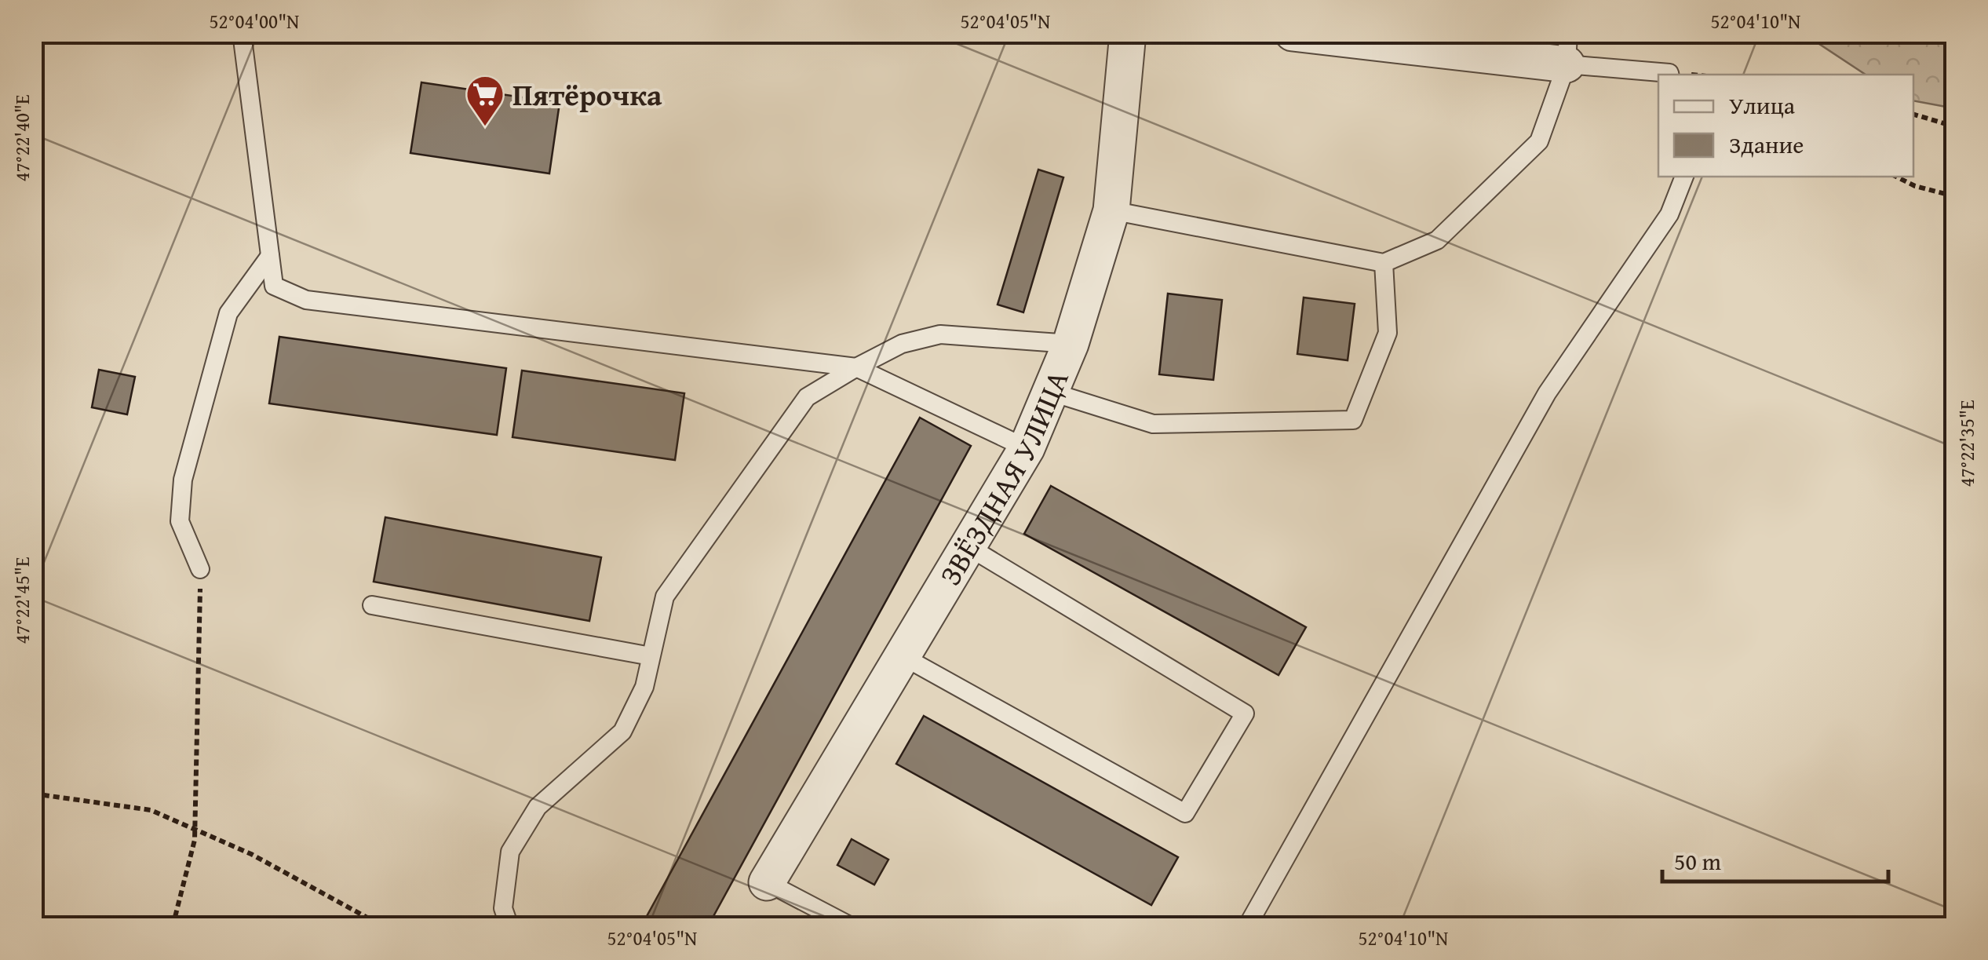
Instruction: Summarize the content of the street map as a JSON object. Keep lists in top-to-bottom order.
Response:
{
  "streets": {
    "street": ["ЗВЁЗДНАЯ УЛИЦА"]
  },
  "places": {
    "supermarket": ["Пятёрочка"]
  },
  "legend": ["Улица", "Здание"],
  "scale_bar": "50 m",
  "coordinates": [
    "52°04'00\"N",
    "52°04'05\"N",
    "52°04'10\"N",
    "47°22'40\"E",
    "47°22'35\"E",
    "47°22'45\"E"
  ]
}
